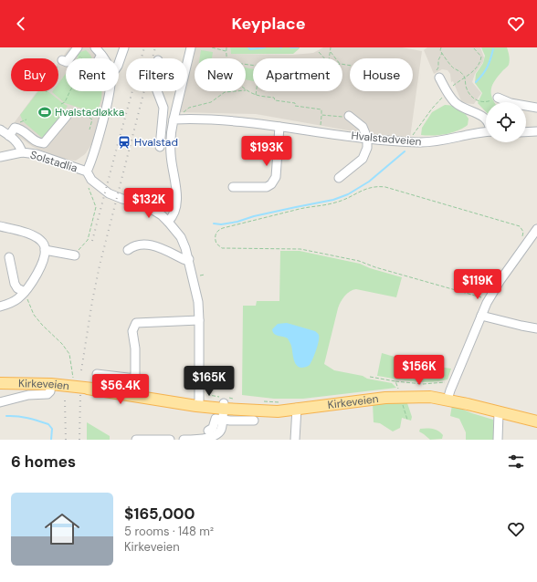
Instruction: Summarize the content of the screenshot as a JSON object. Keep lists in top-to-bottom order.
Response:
{
  "streets": {
    "main road": ["Kirkeveien"],
    "street": ["Hvalstadveien", "Solstadlia"]
  },
  "places": {
    "sports": ["Hvalstadløkka"],
    "station": ["Hvalstad"]
  },
  "page": {
    "header": "Keyplace",
    "chip": [
      "Buy",
      "Rent",
      "Filters",
      "New",
      "Apartment",
      "House"
    ],
    "price": [
      "$193K",
      "$132K",
      "$119K",
      "$156K",
      "$165K",
      "$56.4K"
    ],
    "heading": "6 homes",
    "list": [
      {
        "name": "$165,000",
        "note": "5 rooms · 148 m² · Kirkeveien"
      }
    ]
  }
}
